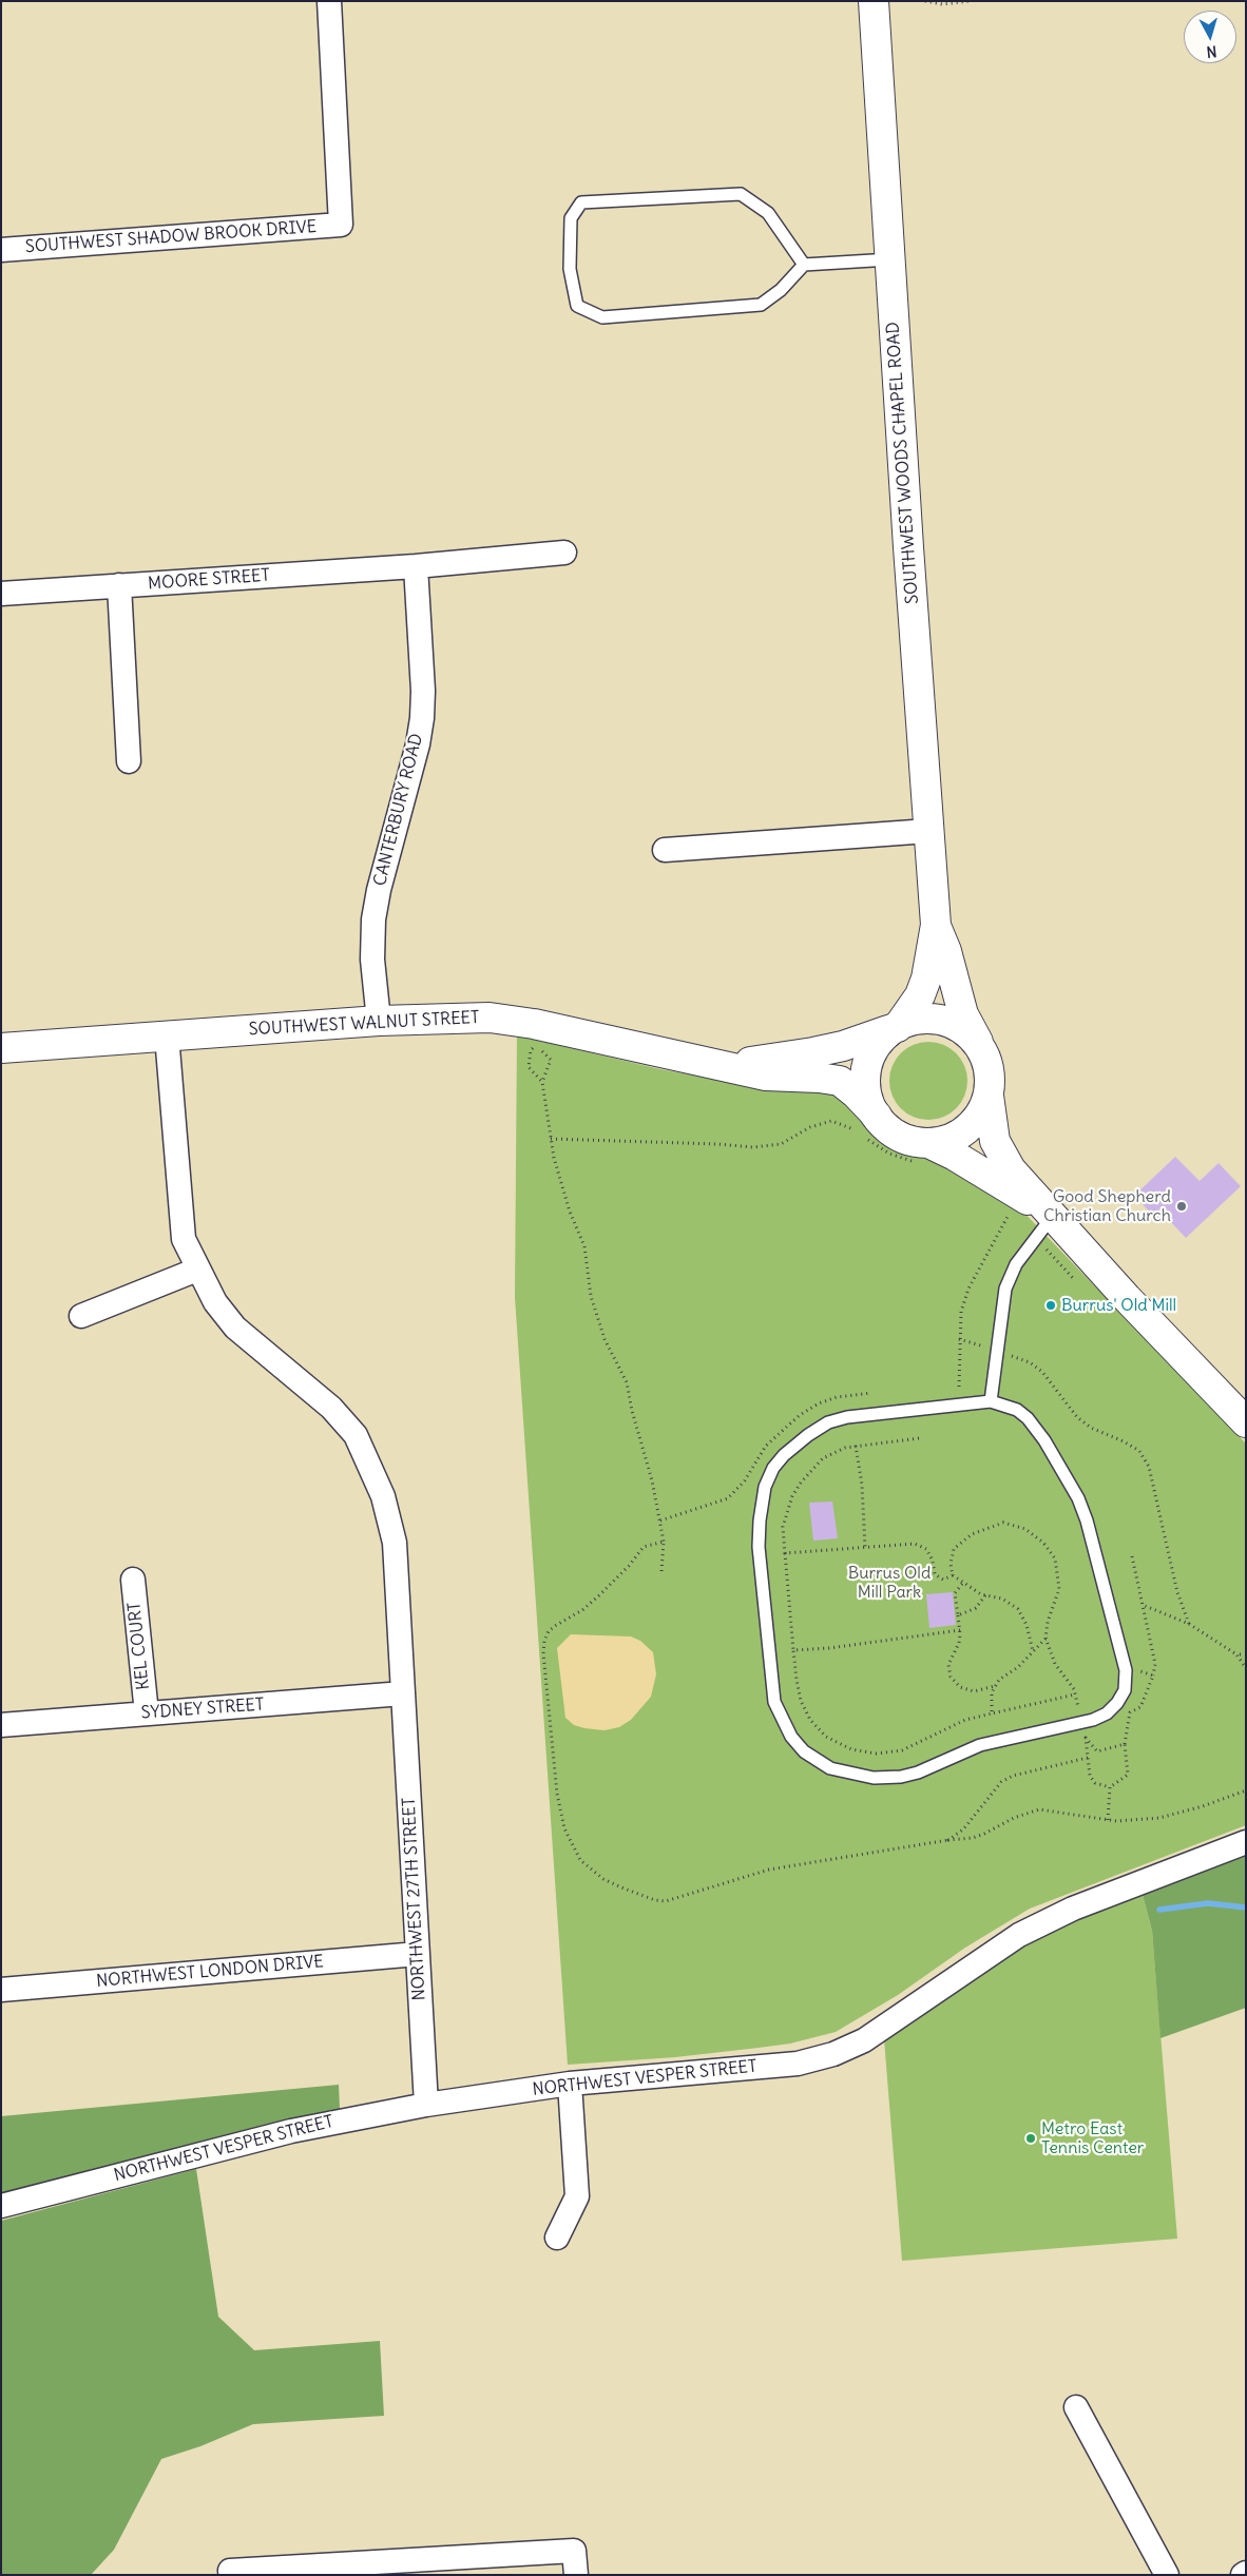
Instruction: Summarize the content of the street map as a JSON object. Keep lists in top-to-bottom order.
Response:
{
  "streets": {
    "main road": ["SOUTHWEST WOODS CHAPEL ROAD", "SOUTHWEST WALNUT STREET"],
    "street": [
      "SOUTHWEST SHADOW BROOK DRIVE",
      "MOORE STREET",
      "CANTERBURY ROAD",
      "KEL COURT",
      "SYDNEY STREET",
      "NORTHWEST 27TH STREET",
      "NORTHWEST LONDON DRIVE",
      "NORTHWEST VESPER STREET"
    ]
  },
  "crossings": [
    ["SOUTHWEST WOODS CHAPEL ROAD", "SOUTHWEST WALNUT STREET"],
    ["MOORE STREET", "CANTERBURY ROAD"],
    ["CANTERBURY ROAD", "SOUTHWEST WALNUT STREET"],
    ["SOUTHWEST WALNUT STREET", "NORTHWEST 27TH STREET"],
    ["KEL COURT", "SYDNEY STREET"],
    ["SYDNEY STREET", "NORTHWEST 27TH STREET"],
    ["NORTHWEST 27TH STREET", "NORTHWEST LONDON DRIVE"],
    ["NORTHWEST 27TH STREET", "NORTHWEST VESPER STREET"]
  ],
  "parks": ["Burrus Old Mill Park"],
  "places": ["Good Shepherd Christian Church", "Burrus' Old Mill", "Metro East Tennis Center"],
  "north": "bottom"
}
